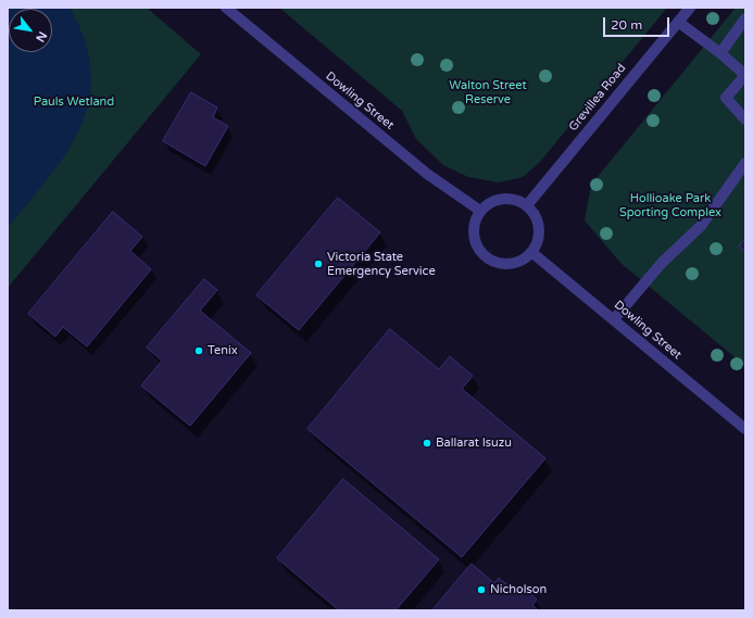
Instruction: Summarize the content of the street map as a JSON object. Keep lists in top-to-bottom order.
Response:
{
  "streets": {
    "street": ["Grevillea Road", "Dowling Street"]
  },
  "crossings": [
    ["Grevillea Road", "Dowling Street"]
  ],
  "parks": ["Walton Street Reserve", "Pauls Wetland", "Hollioake Park Sporting Complex"],
  "places": [
    "Victoria State Emergency Service",
    "Tenix",
    "Ballarat Isuzu",
    "Nicholson"
  ],
  "scale_bar": "20 m",
  "north": "bottom right"
}
